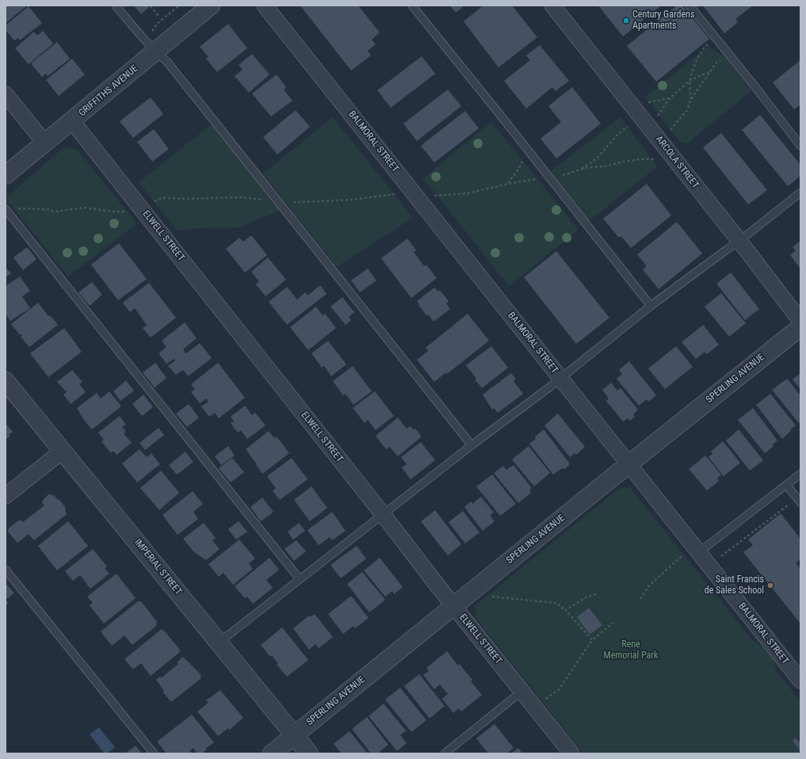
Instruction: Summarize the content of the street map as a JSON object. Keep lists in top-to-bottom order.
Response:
{
  "streets": {
    "street": [
      "GRIFFITHS AVENUE",
      "BALMORAL STREET",
      "ARCOLA STREET",
      "ELWELL STREET",
      "SPERLING AVENUE",
      "IMPERIAL STREET"
    ]
  },
  "crossings": [
    ["GRIFFITHS AVENUE", "ELWELL STREET"],
    ["BALMORAL STREET", "SPERLING AVENUE"],
    ["ELWELL STREET", "SPERLING AVENUE"],
    ["SPERLING AVENUE", "IMPERIAL STREET"]
  ],
  "parks": ["Rene Memorial Park"],
  "places": ["Century Gardens Apartments", "Saint Francis de Sales School"]
}
